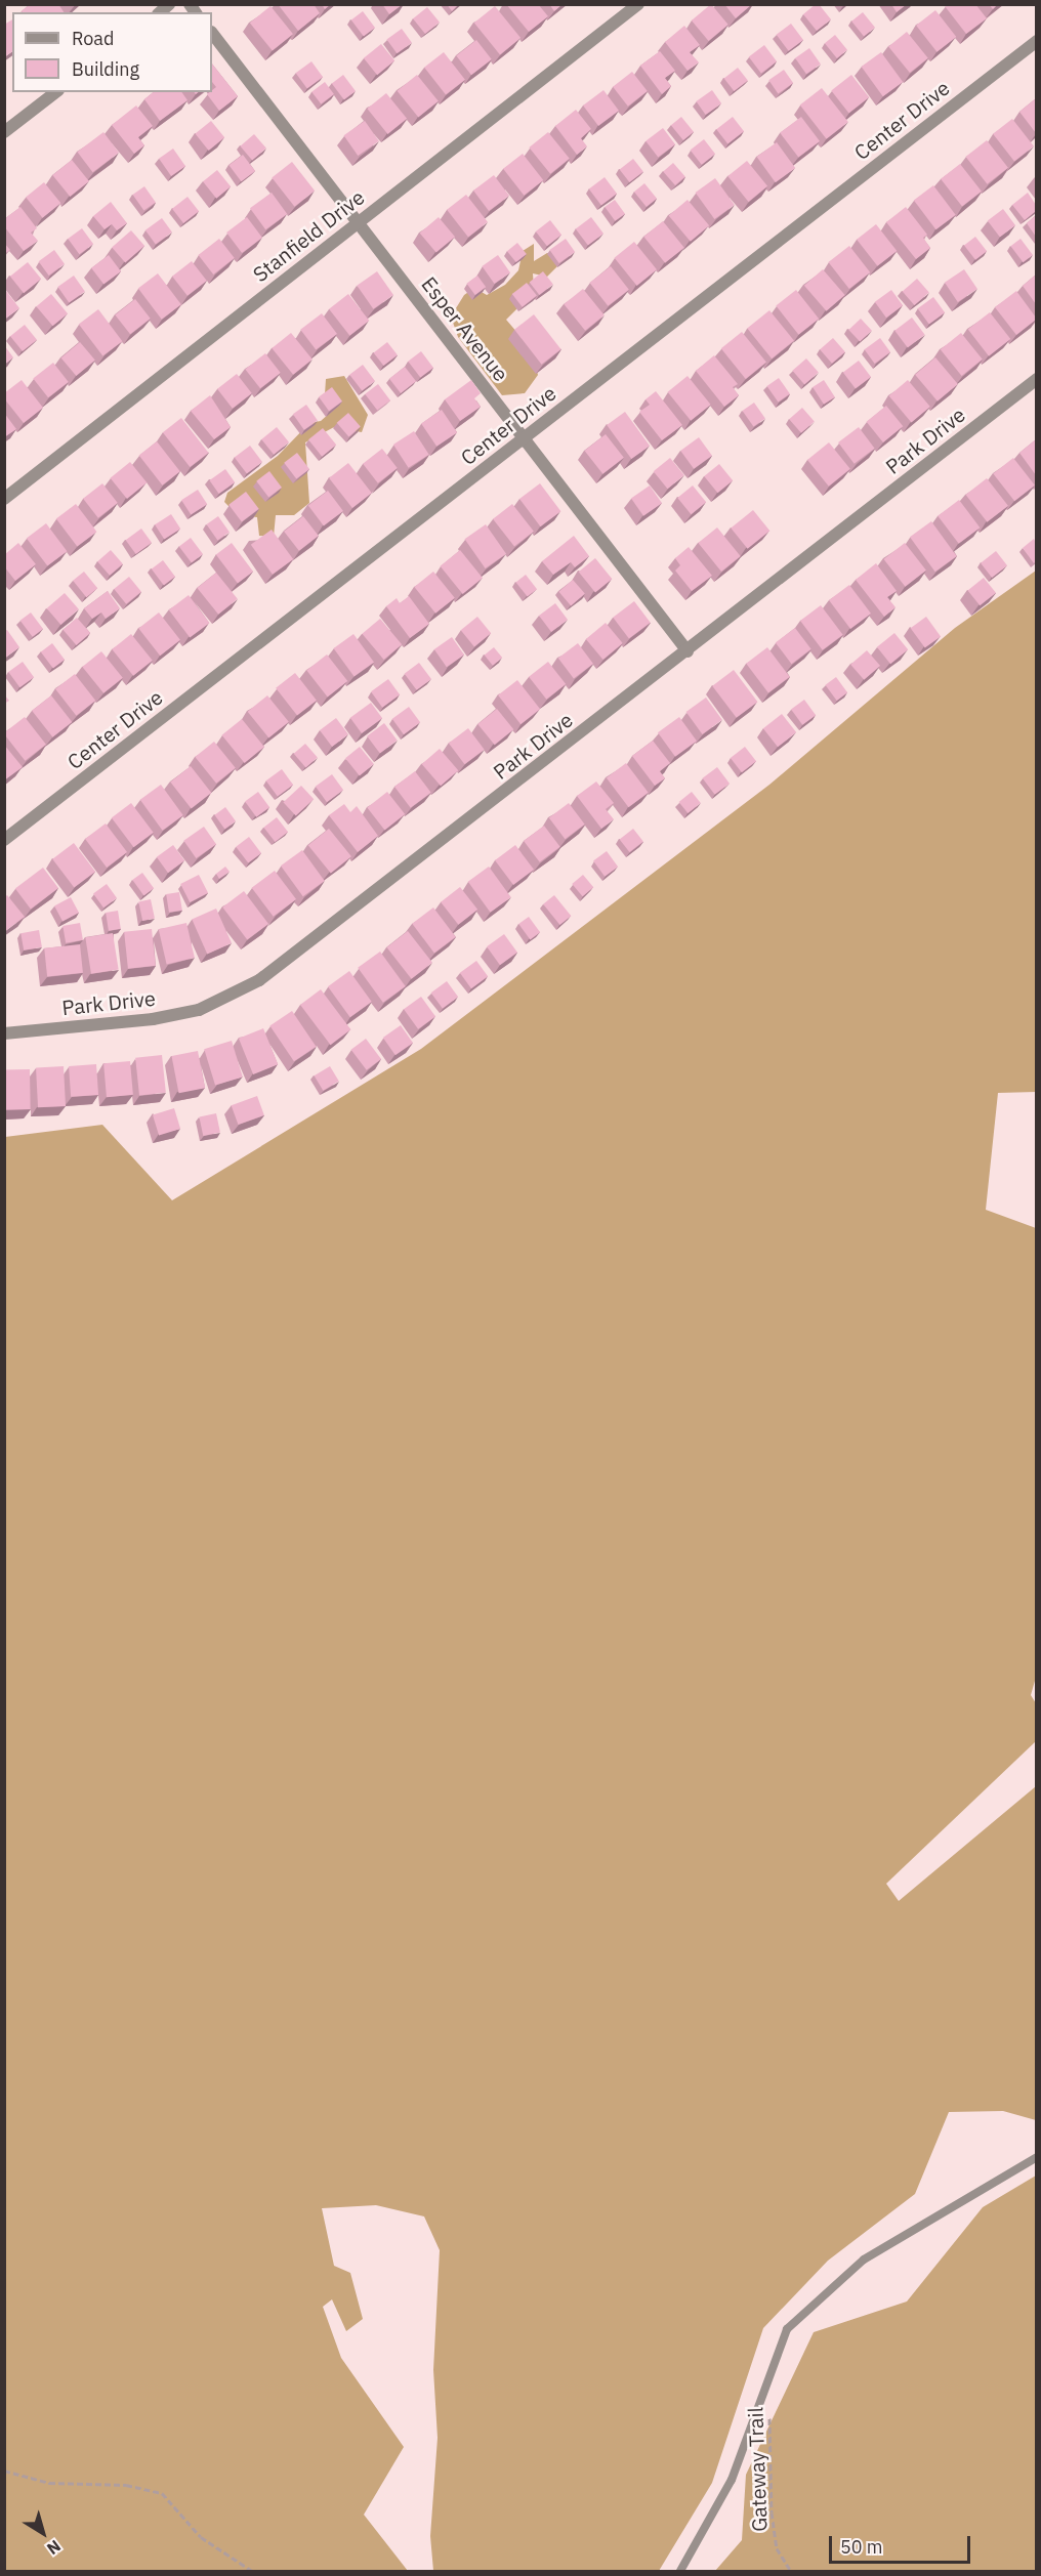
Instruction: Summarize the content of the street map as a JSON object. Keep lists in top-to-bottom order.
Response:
{
  "streets": {
    "street": [
      "Center Drive",
      "Stanfield Drive",
      "Esper Avenue",
      "Park Drive"
    ],
    "path": ["Gateway Trail"]
  },
  "crossings": [
    ["Center Drive", "Esper Avenue"],
    ["Stanfield Drive", "Esper Avenue"],
    ["Esper Avenue", "Park Drive"]
  ],
  "legend": ["Road", "Building"],
  "scale_bar": "50 m",
  "north": "bottom right"
}
